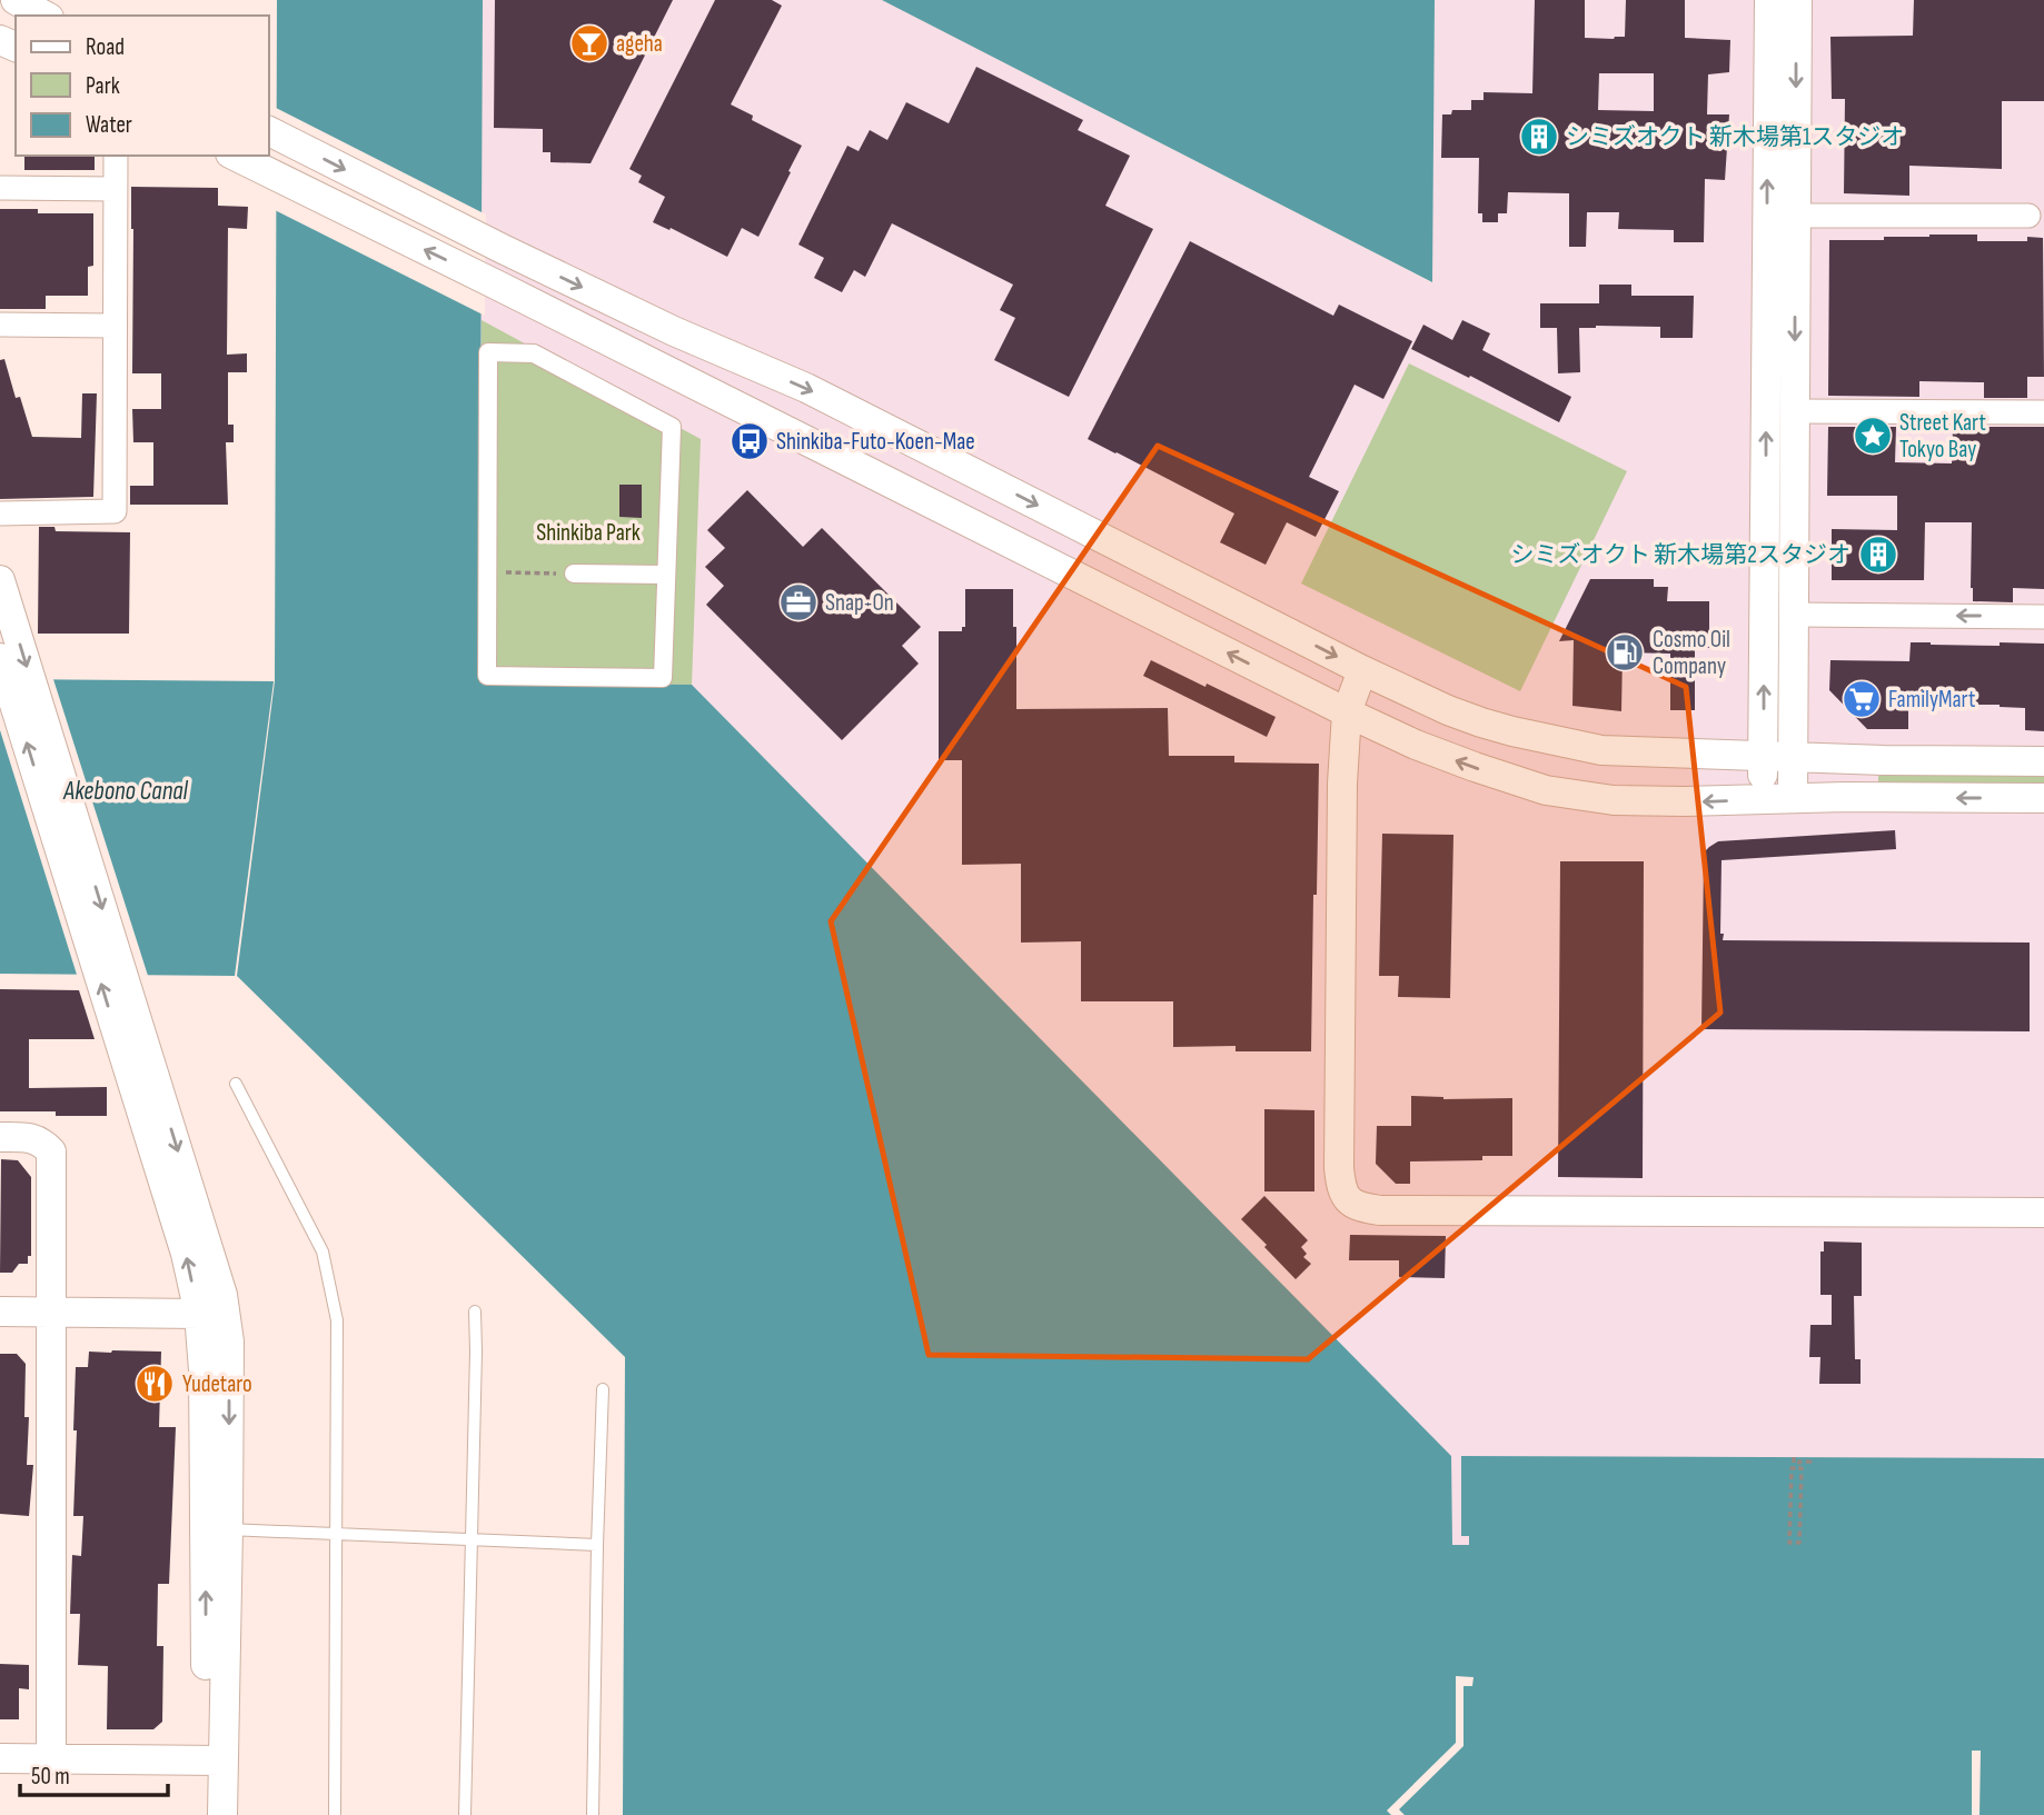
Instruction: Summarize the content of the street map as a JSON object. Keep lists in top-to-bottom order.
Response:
{
  "water": ["Akebono Canal"],
  "parks": ["Shinkiba Park"],
  "places": {
    "bar": ["ageha"],
    "building": ["シミズオクト 新木場第1スタジオ", "シミズオクト 新木場第2スタジオ"],
    "place": ["Street Kart Tokyo Bay"],
    "bus stop": ["Shinkiba-Futo-Koen-Mae"],
    "office": ["Snap-On"],
    "fuel station": ["Cosmo Oil Company"],
    "supermarket": ["FamilyMart"],
    "restaurant": ["Yudetaro"]
  },
  "legend": ["Road", "Park", "Water"],
  "scale_bar": "50 m"
}
